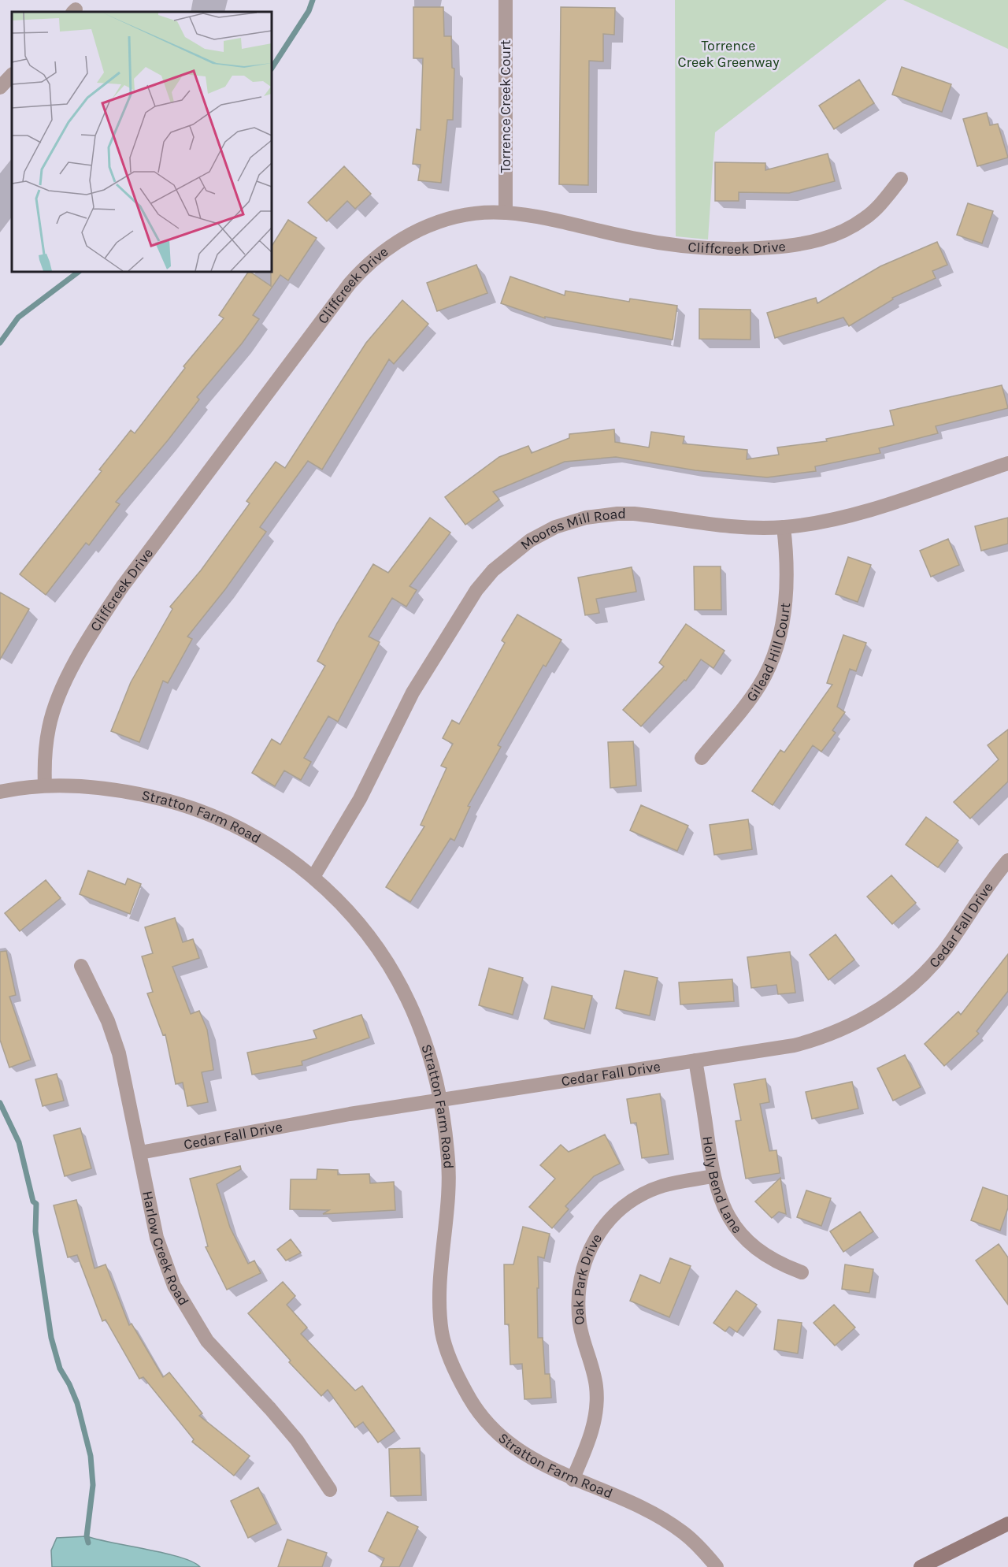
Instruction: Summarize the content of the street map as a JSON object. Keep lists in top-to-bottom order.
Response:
{
  "streets": {
    "street": [
      "Torrence Creek Court",
      "Cliffcreek Drive",
      "Moores Mill Road",
      "Gilead Hill Court",
      "Stratton Farm Road",
      "Cedar Fall Drive",
      "Holly Bend Lane",
      "Harlow Creek Road",
      "Oak Park Drive"
    ]
  },
  "crossings": [
    ["Torrence Creek Court", "Cliffcreek Drive"],
    ["Cliffcreek Drive", "Stratton Farm Road"],
    ["Moores Mill Road", "Gilead Hill Court"],
    ["Moores Mill Road", "Stratton Farm Road"],
    ["Stratton Farm Road", "Cedar Fall Drive"],
    ["Stratton Farm Road", "Oak Park Drive"],
    ["Cedar Fall Drive", "Holly Bend Lane"],
    ["Cedar Fall Drive", "Harlow Creek Road"],
    ["Holly Bend Lane", "Oak Park Drive"]
  ],
  "parks": ["Torrence Creek Greenway"]
}
